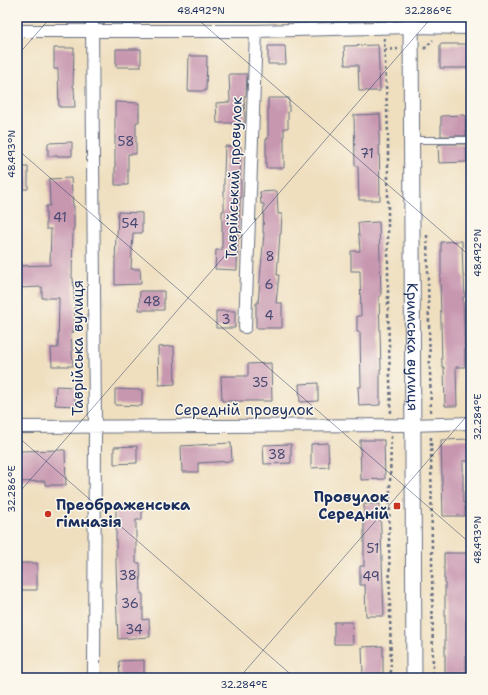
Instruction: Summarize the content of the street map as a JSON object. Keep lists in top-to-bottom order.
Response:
{
  "streets": {
    "street": [
      "Таврійський провулок",
      "Кримська вулиця",
      "Таврійська вулиця",
      "Середній провулок"
    ]
  },
  "crossings": [
    ["Кримська вулиця", "Середній провулок"],
    ["Таврійська вулиця", "Середній провулок"]
  ],
  "places": {
    "transit": ["Провулок Середній"],
    "other": ["Преображенська гімназія"]
  },
  "house_numbers": [
    "58",
    "71",
    "41",
    "54",
    "8",
    "6",
    "48",
    "4",
    "3",
    "35",
    "38",
    "51",
    "38",
    "49",
    "36",
    "34"
  ],
  "coordinates": [
    "48.492°N",
    "32.286°E",
    "48.493°N",
    "32.284°E"
  ]
}
